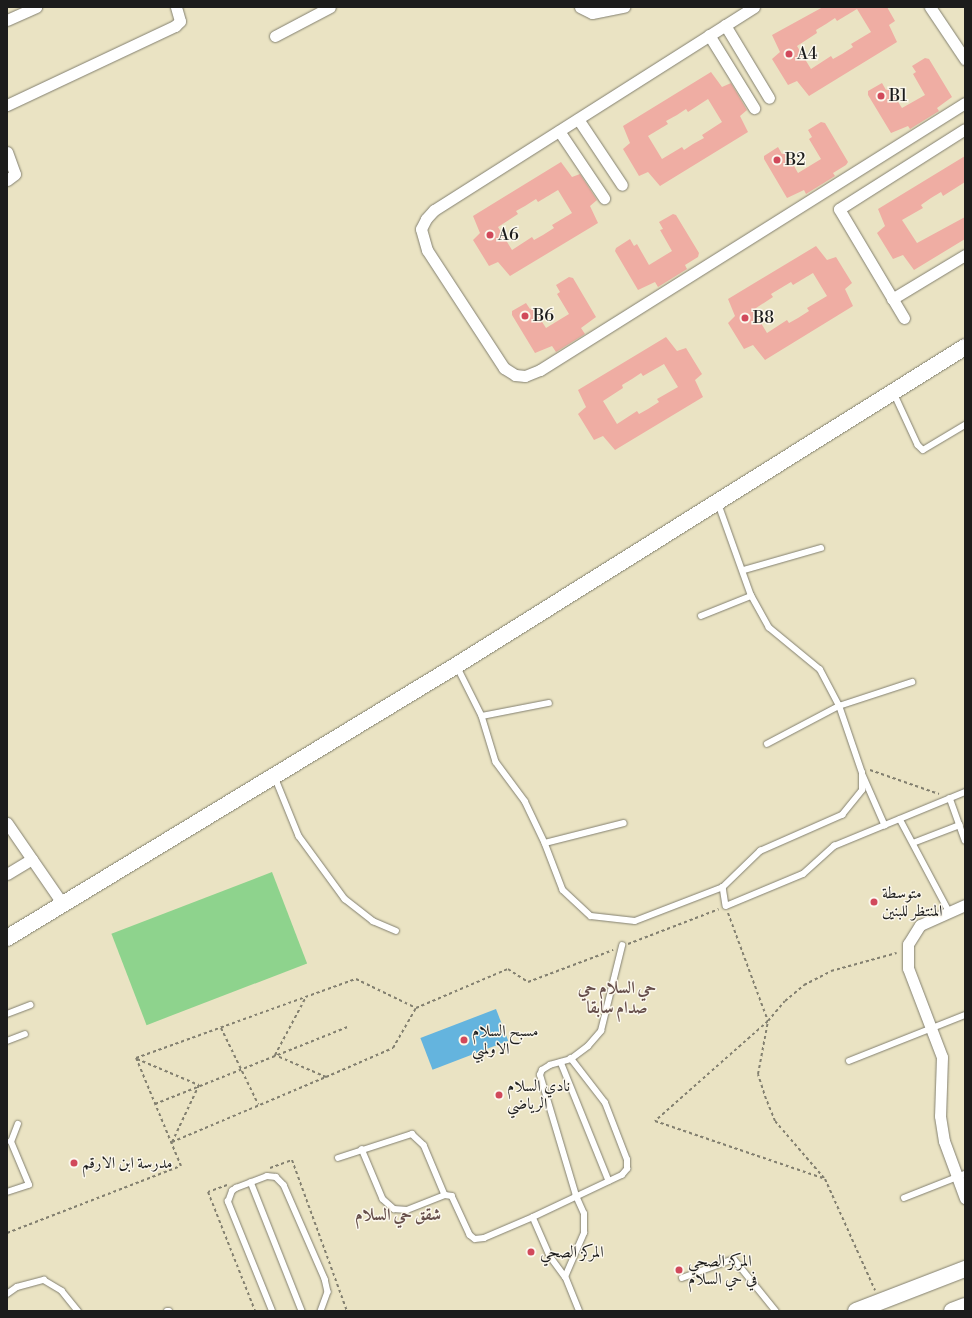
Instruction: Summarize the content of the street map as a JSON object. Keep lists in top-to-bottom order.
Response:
{
  "districts": ["حي السلام حي صدام سابقا", "شقق حي السلام"],
  "places": [
    "A4",
    "B1",
    "B2",
    "A6",
    "B6",
    "B8",
    "متوسطة المنتظر للبنين",
    "مسبح السلام الاولمبي",
    "نادي السلام الرياضي",
    "مدرسة ابن الارقم",
    "المركز الصحي",
    "المركز الصحي في حي السلام"
  ]
}
